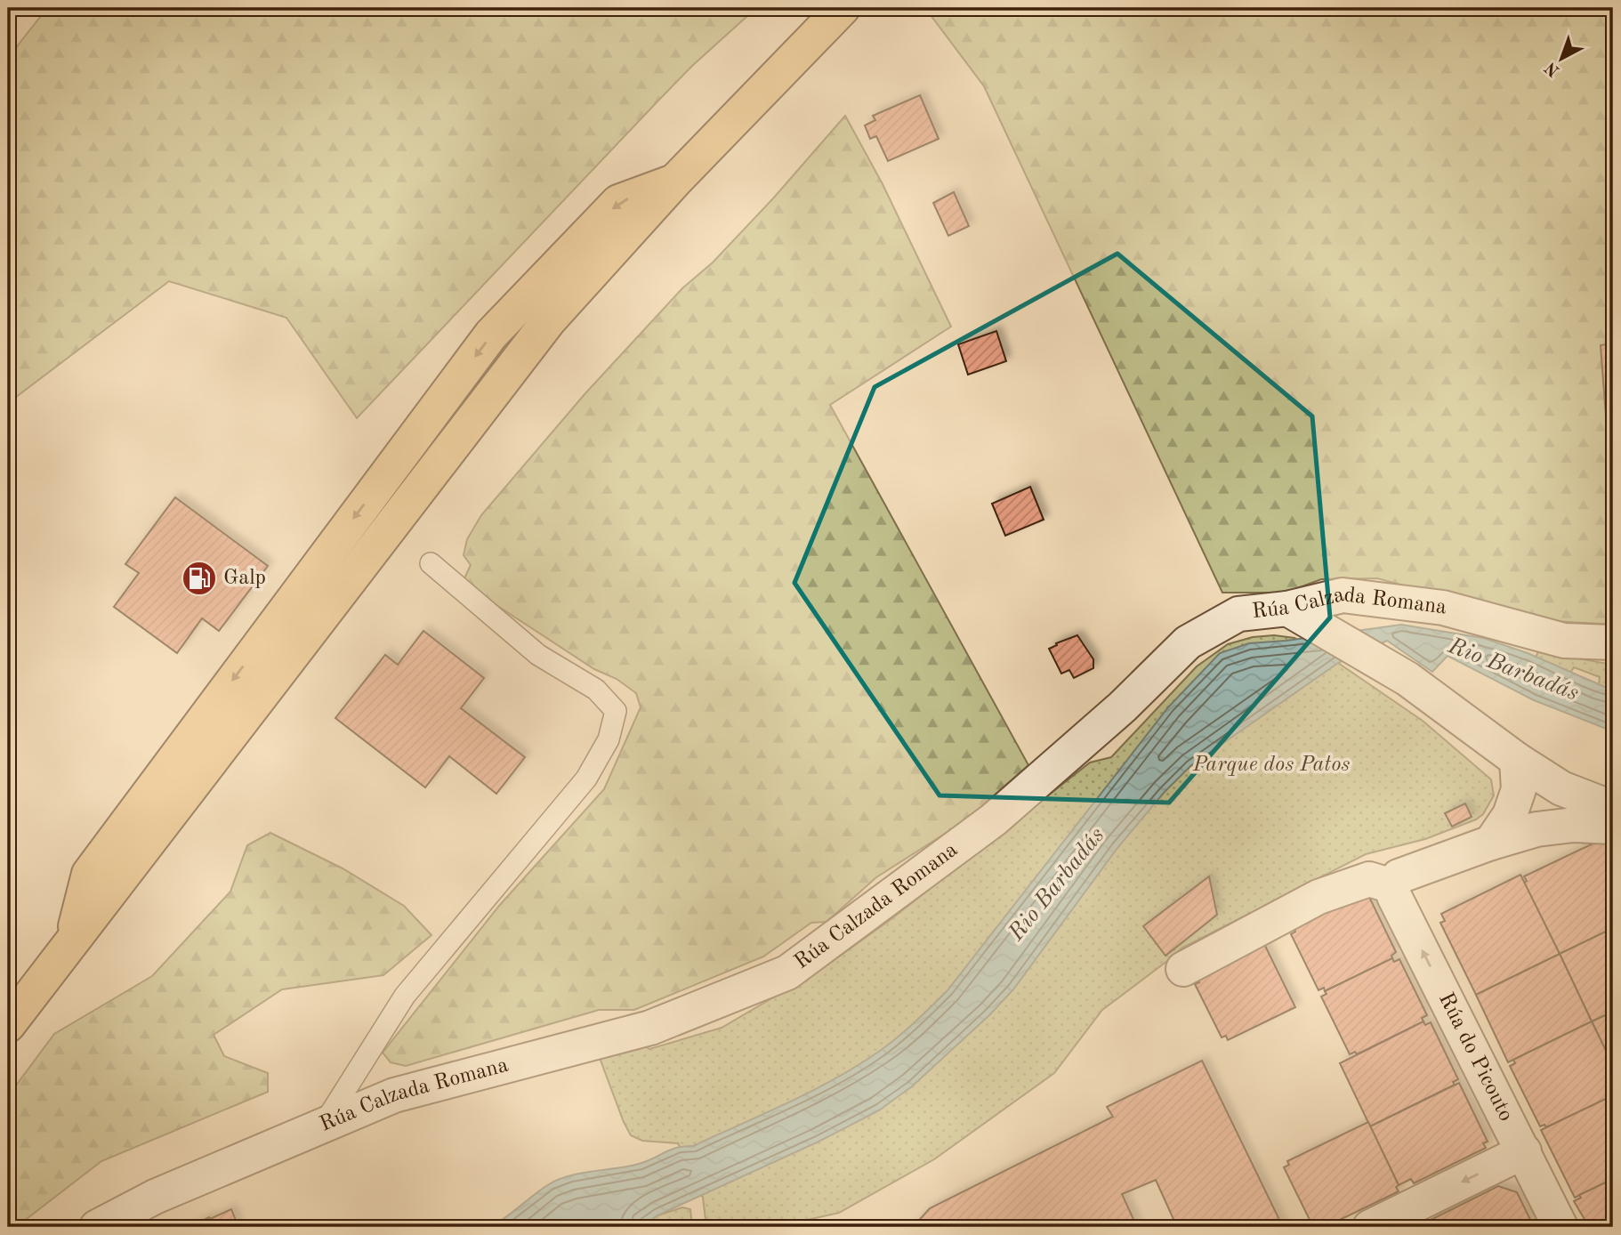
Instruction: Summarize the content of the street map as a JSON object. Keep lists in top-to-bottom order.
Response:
{
  "streets": {
    "street": ["Rúa Calzada Romana", "Rúa do Picouto"]
  },
  "one_way": ["Rúa do Picouto"],
  "water": ["Rio Barbadás"],
  "parks": ["Parque dos Patos"],
  "places": {
    "fuel station": ["Galp"]
  },
  "north": "bottom left"
}
